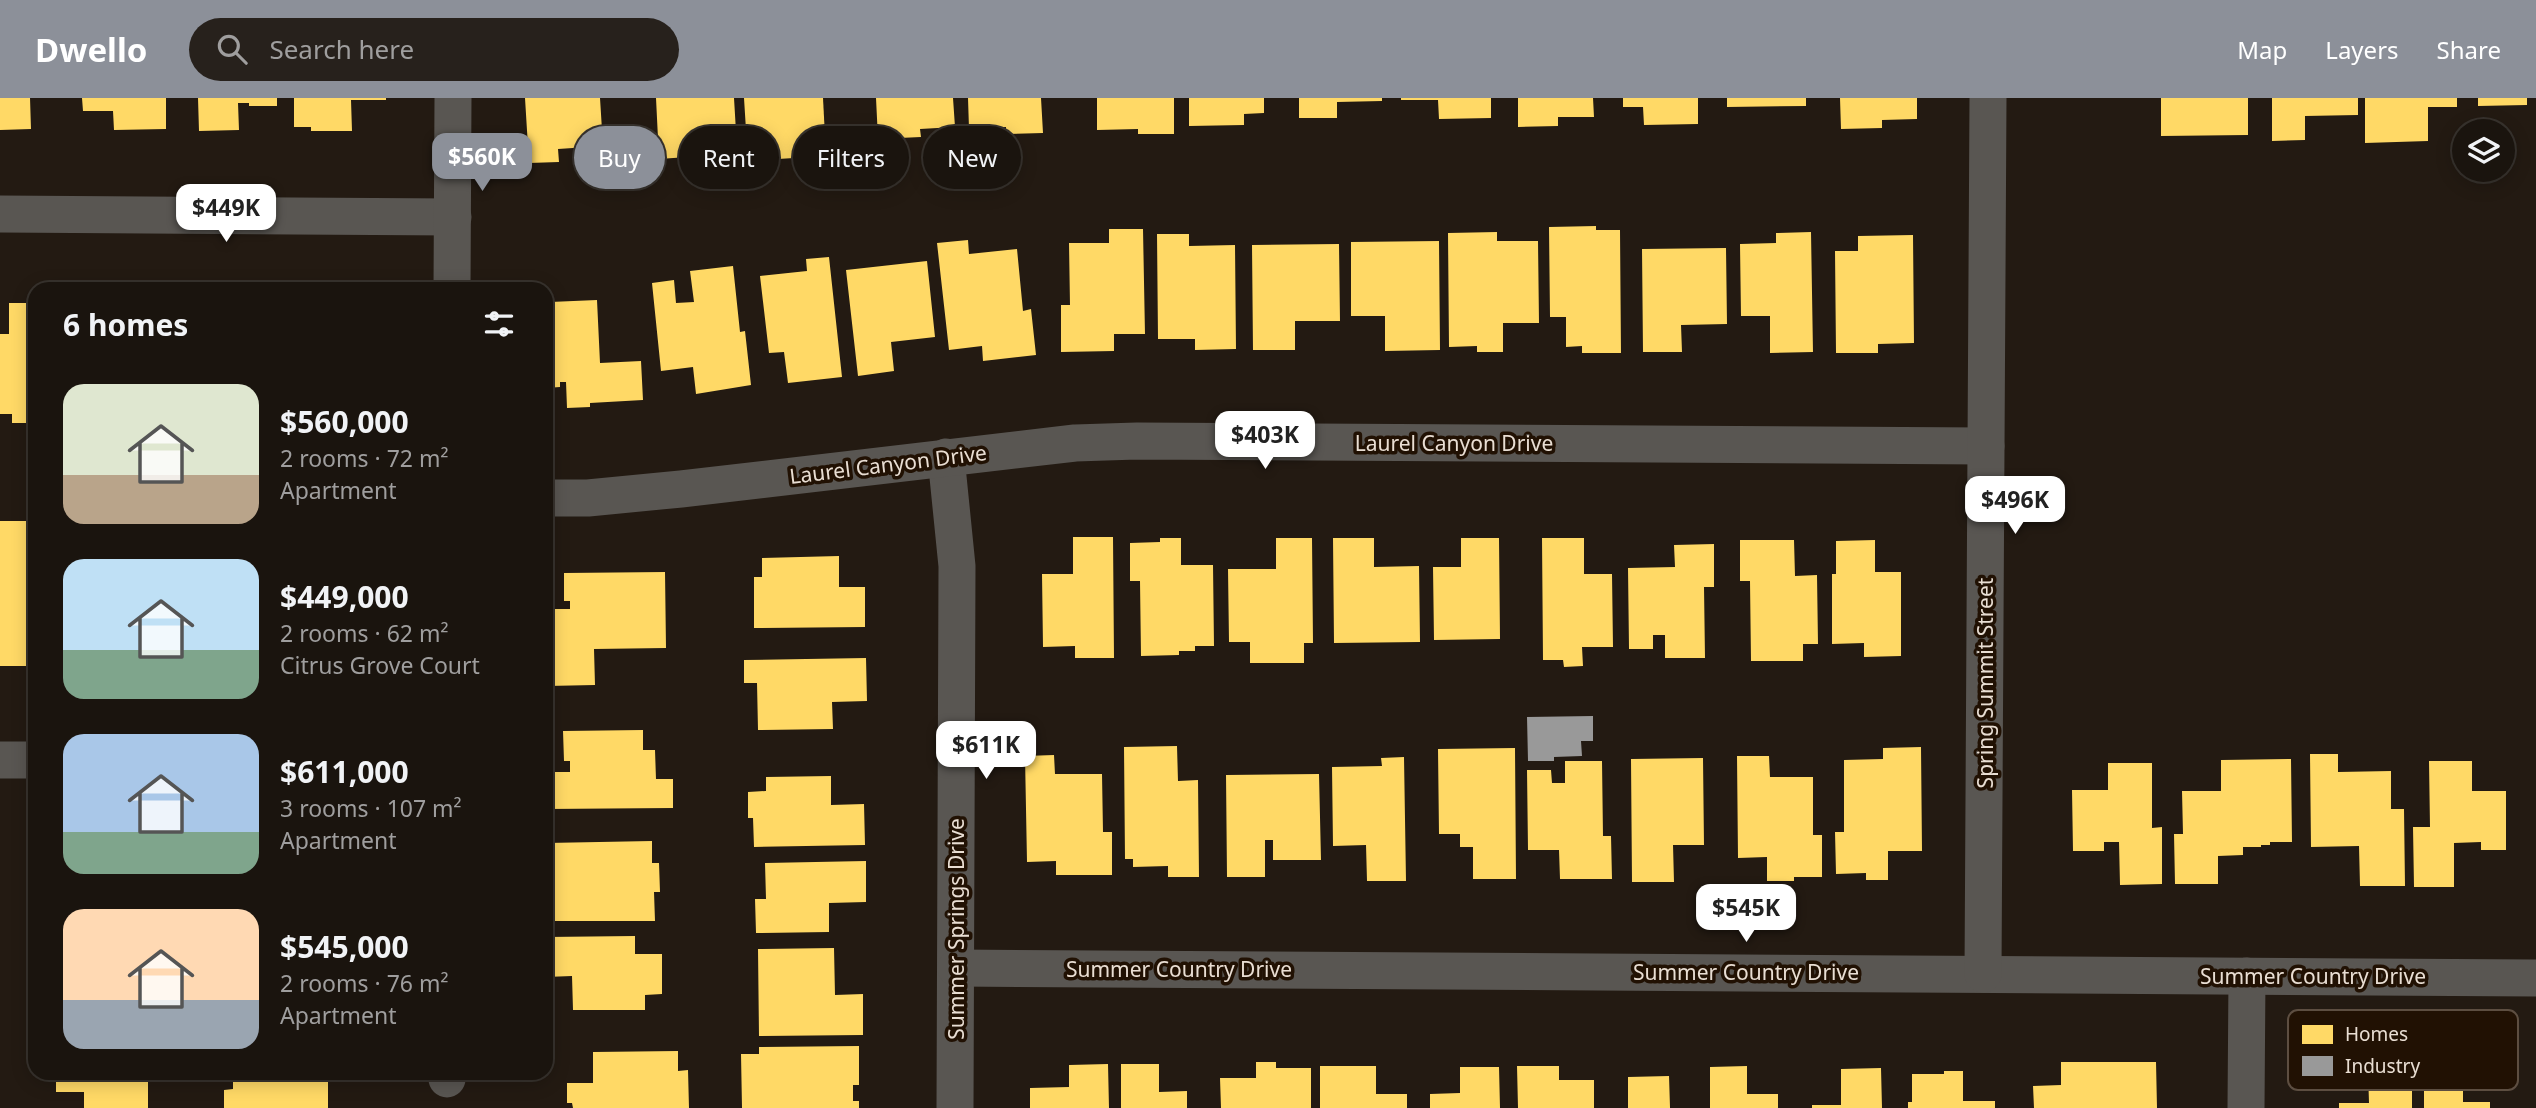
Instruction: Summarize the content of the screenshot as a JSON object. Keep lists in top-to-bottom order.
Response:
{
  "streets": {
    "street": [
      "Laurel Canyon Drive",
      "Spring Summit Street",
      "Summer Springs Drive",
      "Summer Country Drive"
    ]
  },
  "crossings": [
    ["Laurel Canyon Drive", "Spring Summit Street"],
    ["Laurel Canyon Drive", "Summer Springs Drive"],
    ["Spring Summit Street", "Summer Country Drive"],
    ["Summer Springs Drive", "Summer Country Drive"]
  ],
  "legend": ["Homes", "Industry"],
  "page": {
    "header": "Dwello",
    "search": "Search here",
    "nav": ["Map", "Layers", "Share"],
    "chip": [
      "Buy",
      "Rent",
      "Filters",
      "New"
    ],
    "price": [
      "$560K",
      "$449K",
      "$403K",
      "$496K",
      "$611K",
      "$545K"
    ],
    "heading": "6 homes",
    "list": [
      {
        "name": "$560,000",
        "note": "2 rooms · 72 m² · Apartment"
      },
      {
        "name": "$449,000",
        "note": "2 rooms · 62 m² · Citrus Grove Court"
      },
      {
        "name": "$611,000",
        "note": "3 rooms · 107 m² · Apartment"
      },
      {
        "name": "$545,000",
        "note": "2 rooms · 76 m² · Apartment"
      }
    ]
  }
}
